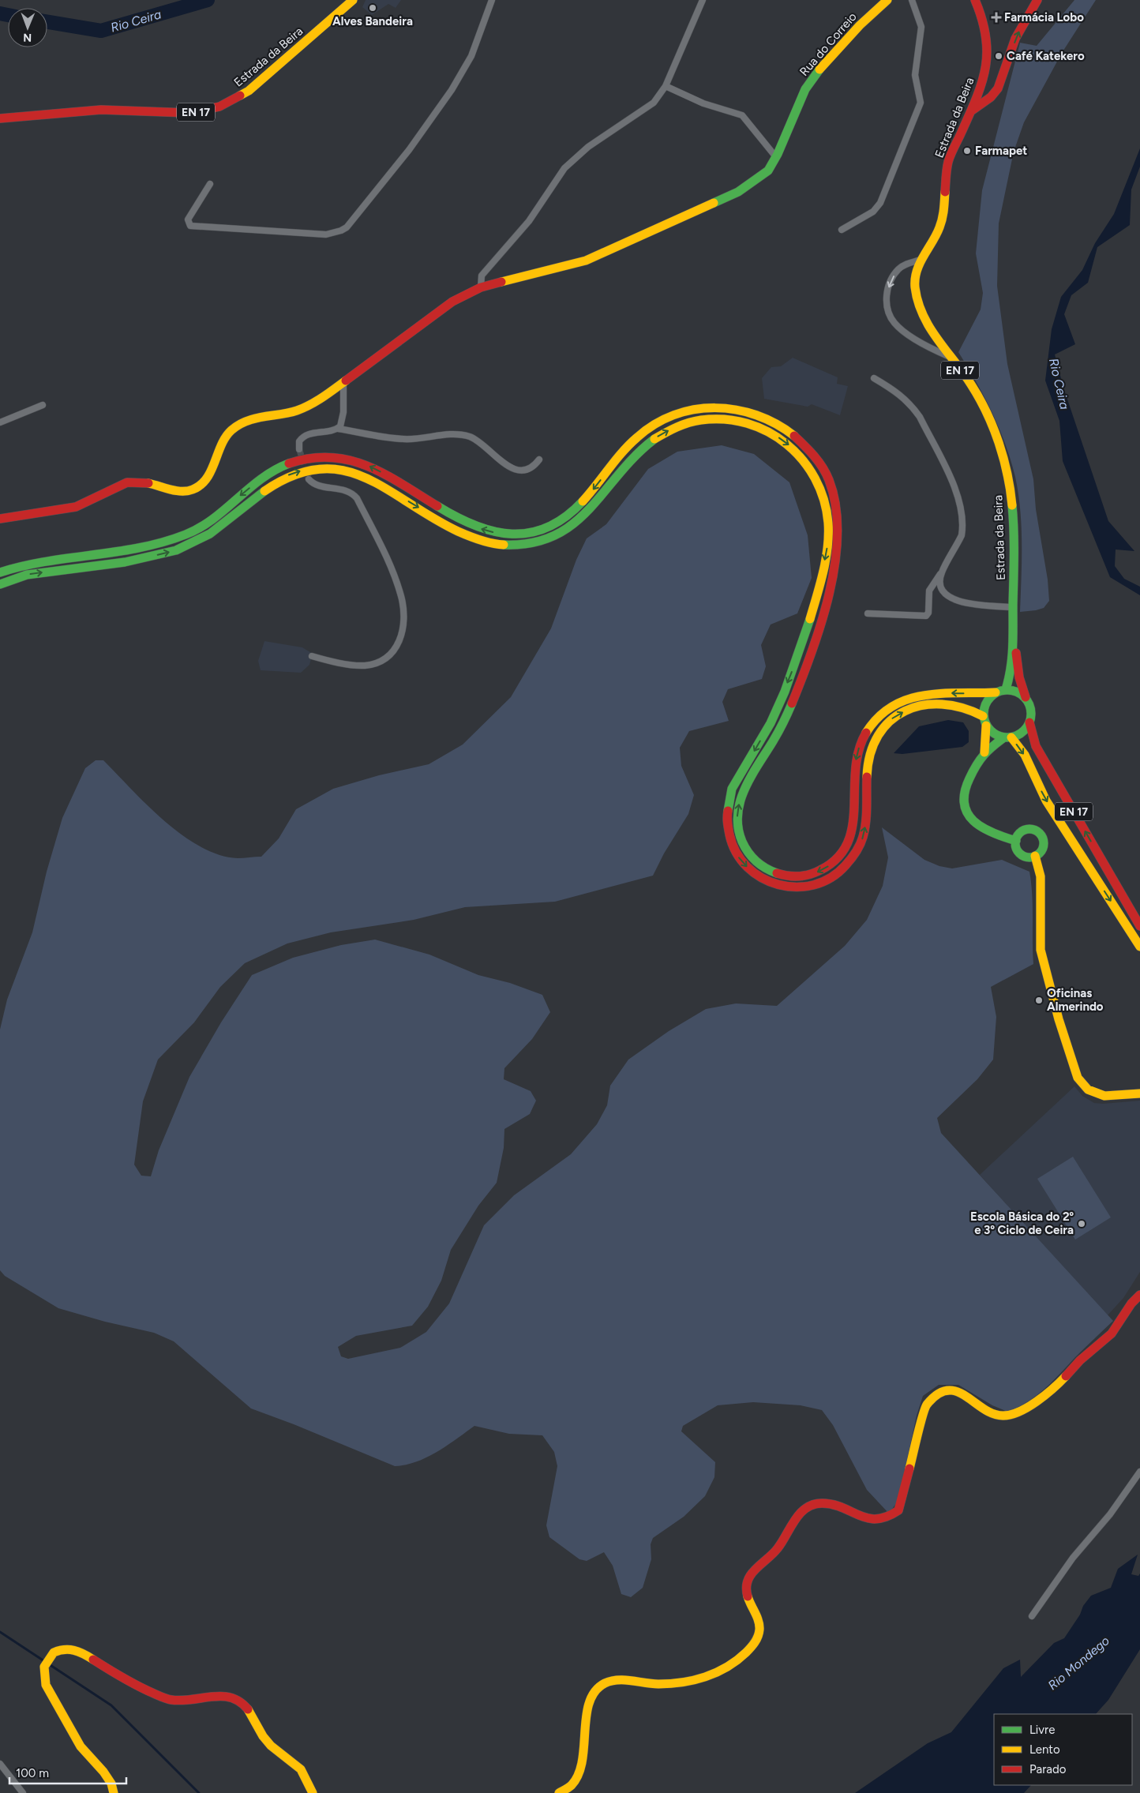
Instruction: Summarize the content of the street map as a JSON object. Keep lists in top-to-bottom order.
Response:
{
  "streets": {
    "main road": ["Rua do Correio", "Estrada da Beira", "EN 17"]
  },
  "crossings": [
    ["Estrada da Beira", "EN 17"]
  ],
  "water": ["Rio Ceira", "Rio Mondego"],
  "places": {
    "other": [
      "Alves Bandeira",
      "Café Katekero",
      "Farmapet",
      "Oficinas Almerindo",
      "Escola Básica do 2º e 3º Ciclo de Ceira"
    ],
    "health": ["Farmácia Lobo"]
  },
  "legend": ["Livre", "Lento", "Parado"],
  "scale_bar": "100 m",
  "north": "bottom"
}
